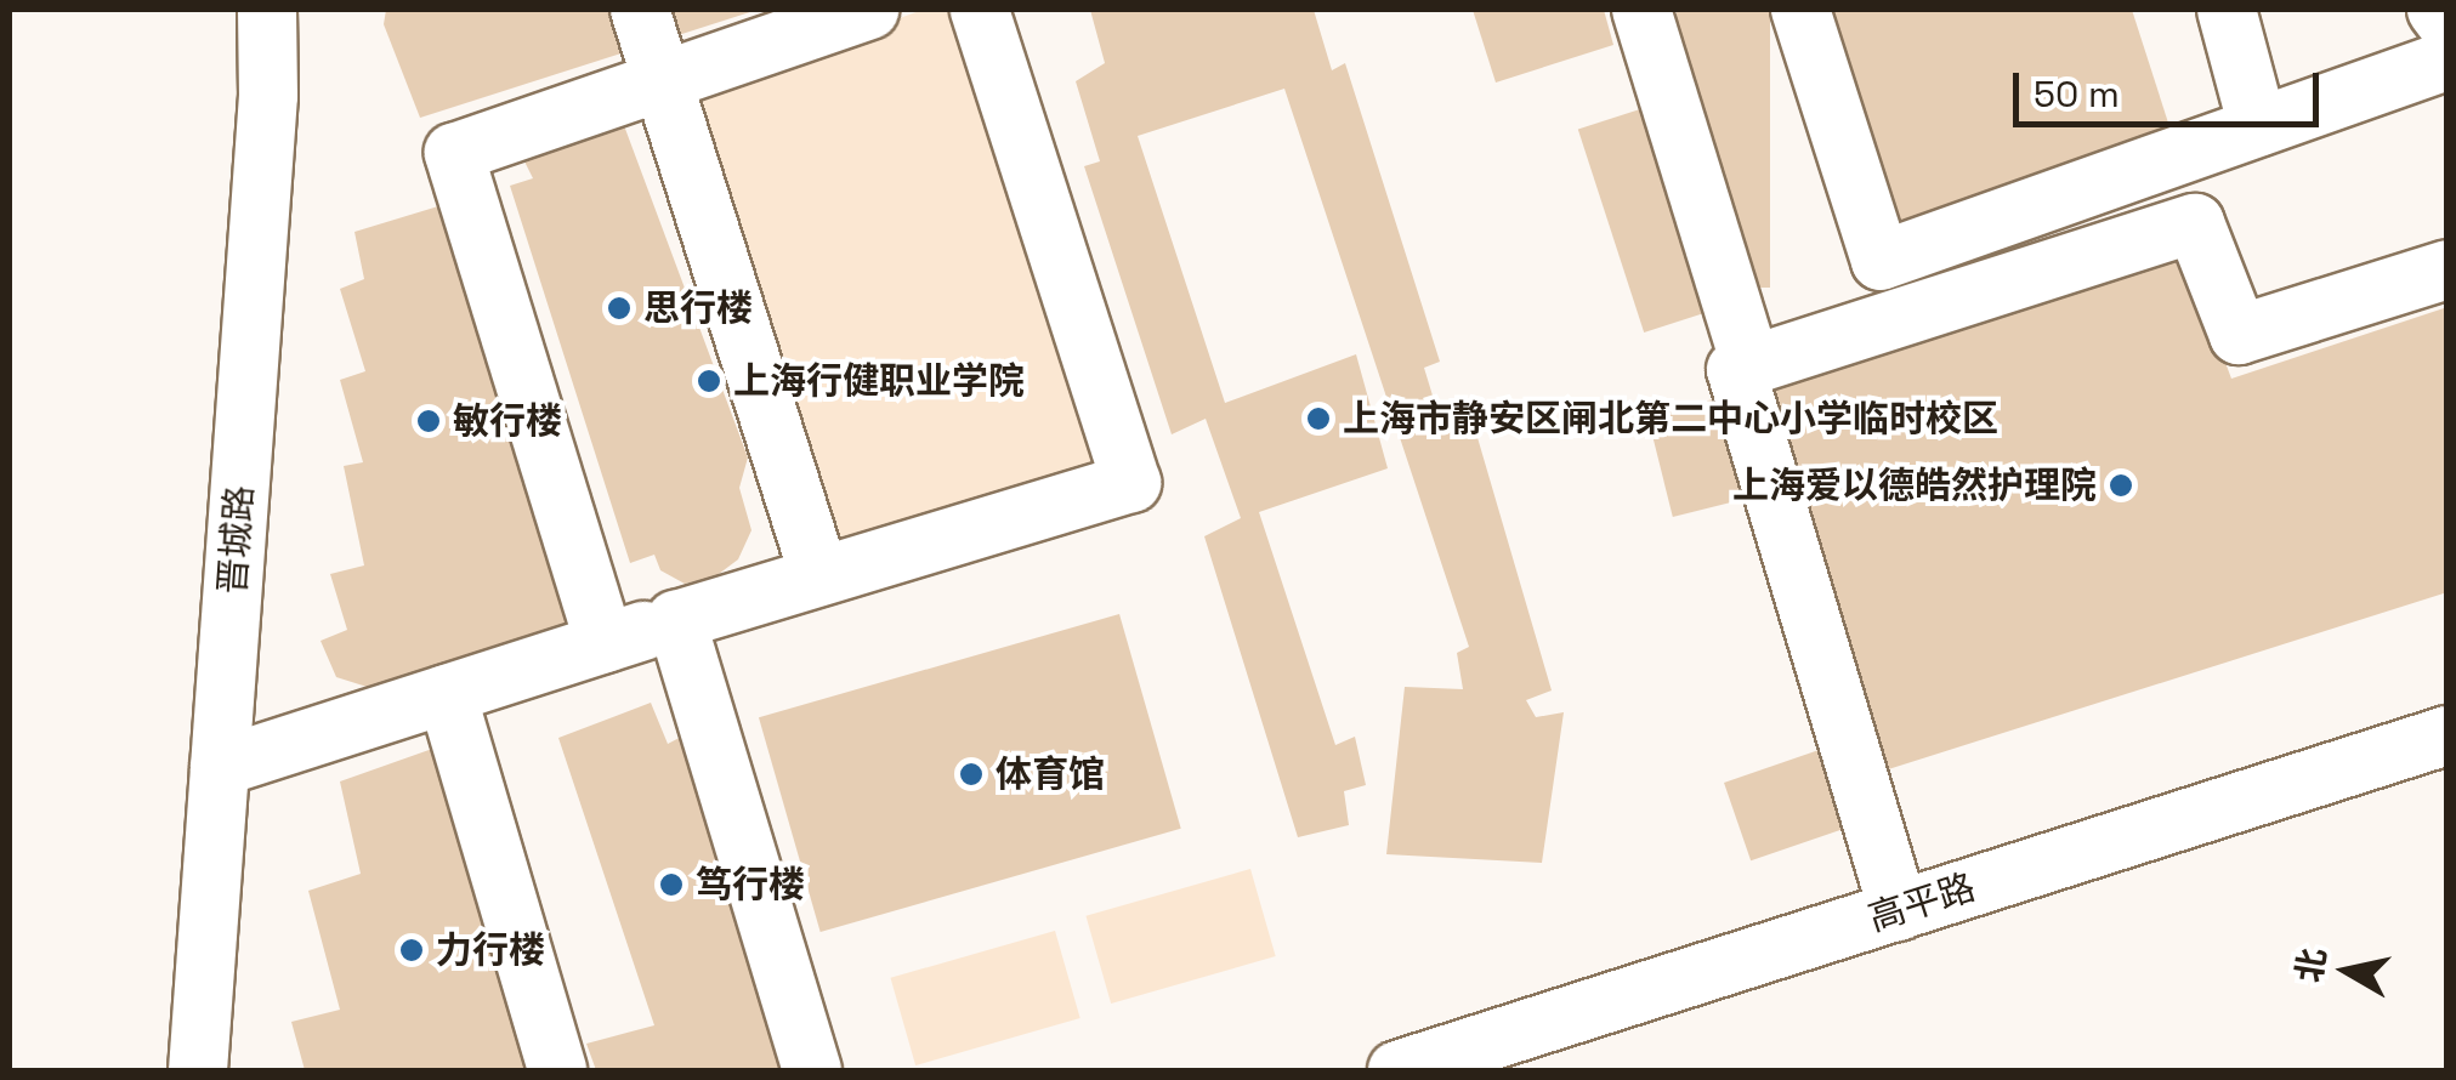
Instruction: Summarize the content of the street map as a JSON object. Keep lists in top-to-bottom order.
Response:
{
  "streets": {
    "street": ["晋城路", "高平路"]
  },
  "places": [
    "思行楼",
    "上海行健职业学院",
    "上海市静安区闸北第二中心小学临时校区",
    "敏行楼",
    "上海爱以德皓然护理院",
    "体育馆",
    "笃行楼",
    "力行楼"
  ],
  "scale_bar": "50 m",
  "north": "left"
}
